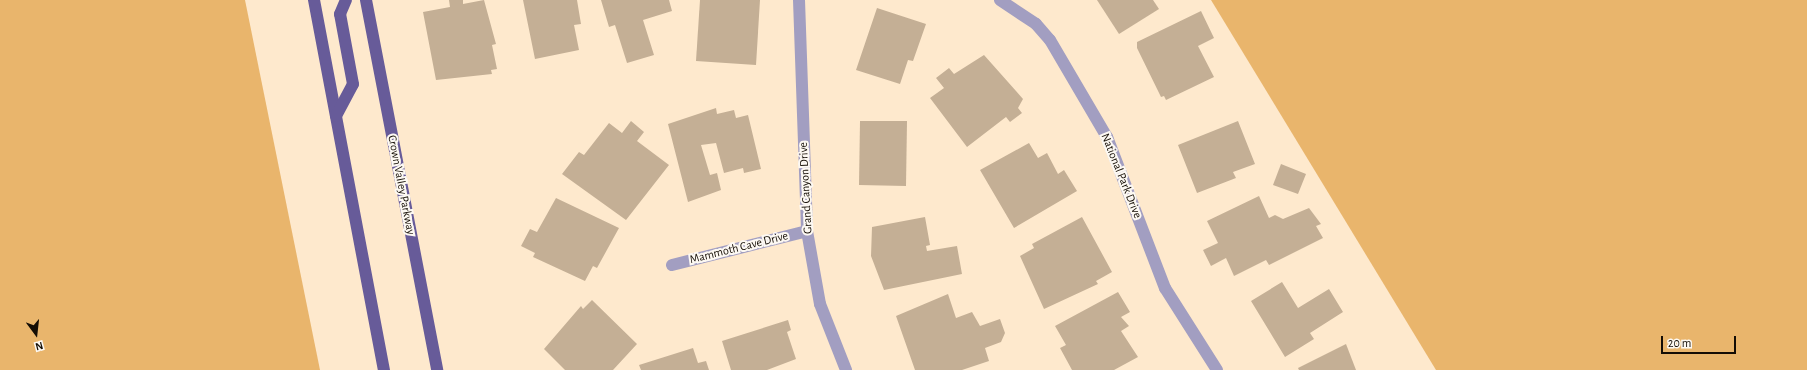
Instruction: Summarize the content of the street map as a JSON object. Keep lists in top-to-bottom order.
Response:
{
  "streets": {
    "main road": ["Crown Valley Parkway"],
    "street": ["National Park Drive", "Grand Canyon Drive", "Mammoth Cave Drive"]
  },
  "crossings": [
    ["Grand Canyon Drive", "Mammoth Cave Drive"]
  ],
  "scale_bar": "20 m",
  "north": "bottom"
}
